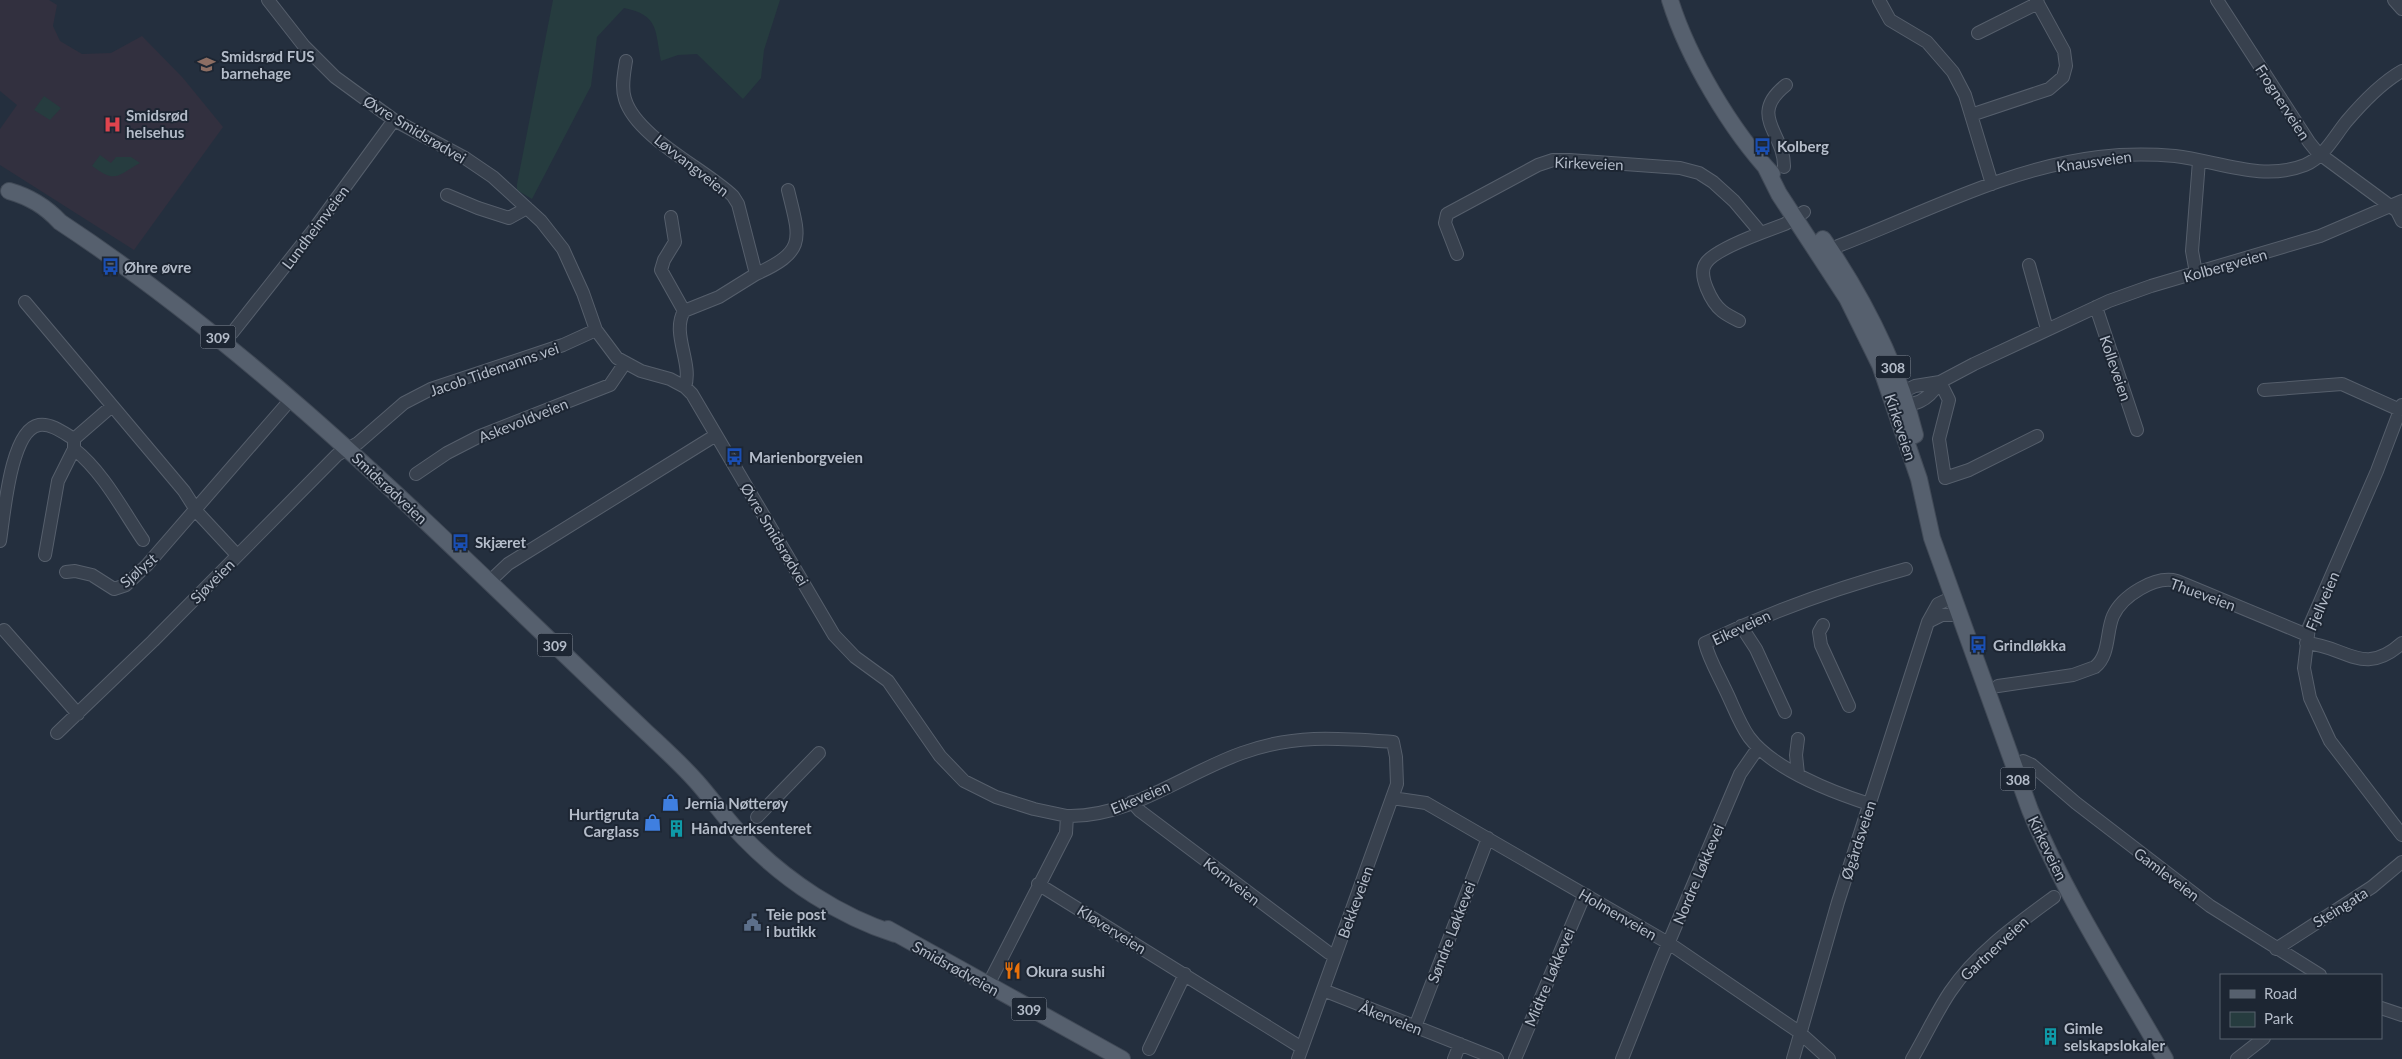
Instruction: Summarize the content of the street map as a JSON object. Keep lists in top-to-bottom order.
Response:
{
  "streets": {
    "main road": [
      "Kirkeveien",
      "309",
      "308",
      "Smidsrødveien"
    ],
    "street": [
      "Frognerveien",
      "Øvre Smidsrødvei",
      "Knausveien",
      "Løvvangveien",
      "Lundheimveien",
      "Kolbergveien",
      "Kolleveien",
      "Jacob Tidemanns vei",
      "Askevoldveien",
      "Sjølyst",
      "Sjøveien",
      "Thueveien",
      "Fjellveien",
      "Eikeveien",
      "Øgårdsveien",
      "Nordre Løkkevei",
      "Gamleveien",
      "Kornveien",
      "Bekkeveien",
      "Steingata",
      "Holmenveien",
      "Kløverveien",
      "Søndre Løkkevei",
      "Gartnerveien",
      "Midtre Løkkevei",
      "Åkerveien"
    ]
  },
  "crossings": [
    ["Frognerveien", "Knausveien"],
    ["Frognerveien", "Kolbergveien"],
    ["Øvre Smidsrødvei", "Lundheimveien"],
    ["Øvre Smidsrødvei", "Jacob Tidemanns vei"],
    ["Øvre Smidsrødvei", "Askevoldveien"],
    ["Øvre Smidsrødvei", "Eikeveien"],
    ["Kirkeveien", "Kolbergveien"],
    ["Kirkeveien", "Øgårdsveien"],
    ["Kolbergveien", "Kolleveien"],
    ["Jacob Tidemanns vei", "Smidsrødveien"],
    ["Jacob Tidemanns vei", "Sjøveien"],
    ["Smidsrødveien", "Sjøveien"],
    ["Thueveien", "Fjellveien"],
    ["Eikeveien", "Øgårdsveien"],
    ["Eikeveien", "Nordre Løkkevei"],
    ["Eikeveien", "Kornveien"],
    ["Eikeveien", "Bekkeveien"],
    ["Øgårdsveien", "Holmenveien"],
    ["Nordre Løkkevei", "Holmenveien"],
    ["Gamleveien", "Steingata"],
    ["Kornveien", "Bekkeveien"],
    ["Bekkeveien", "Holmenveien"],
    ["Bekkeveien", "Kløverveien"],
    ["Bekkeveien", "Åkerveien"],
    ["Holmenveien", "Søndre Løkkevei"],
    ["Holmenveien", "Midtre Løkkevei"],
    ["Søndre Løkkevei", "Åkerveien"]
  ],
  "places": {
    "school or university": ["Smidsrød FUS barnehage"],
    "hospital": ["Smidsrød helsehus"],
    "bus stop": [
      "Kolberg",
      "Øhre øvre",
      "Marienborgveien",
      "Skjæret",
      "Grindløkka"
    ],
    "shop": ["Jernia Nøtterøy", "Hurtigruta Carglass"],
    "building": ["Håndverksenteret", "Gimle selskapslokaler"],
    "public building": ["Teie post i butikk"],
    "restaurant": ["Okura sushi"]
  },
  "legend": ["Road", "Park"]
}
